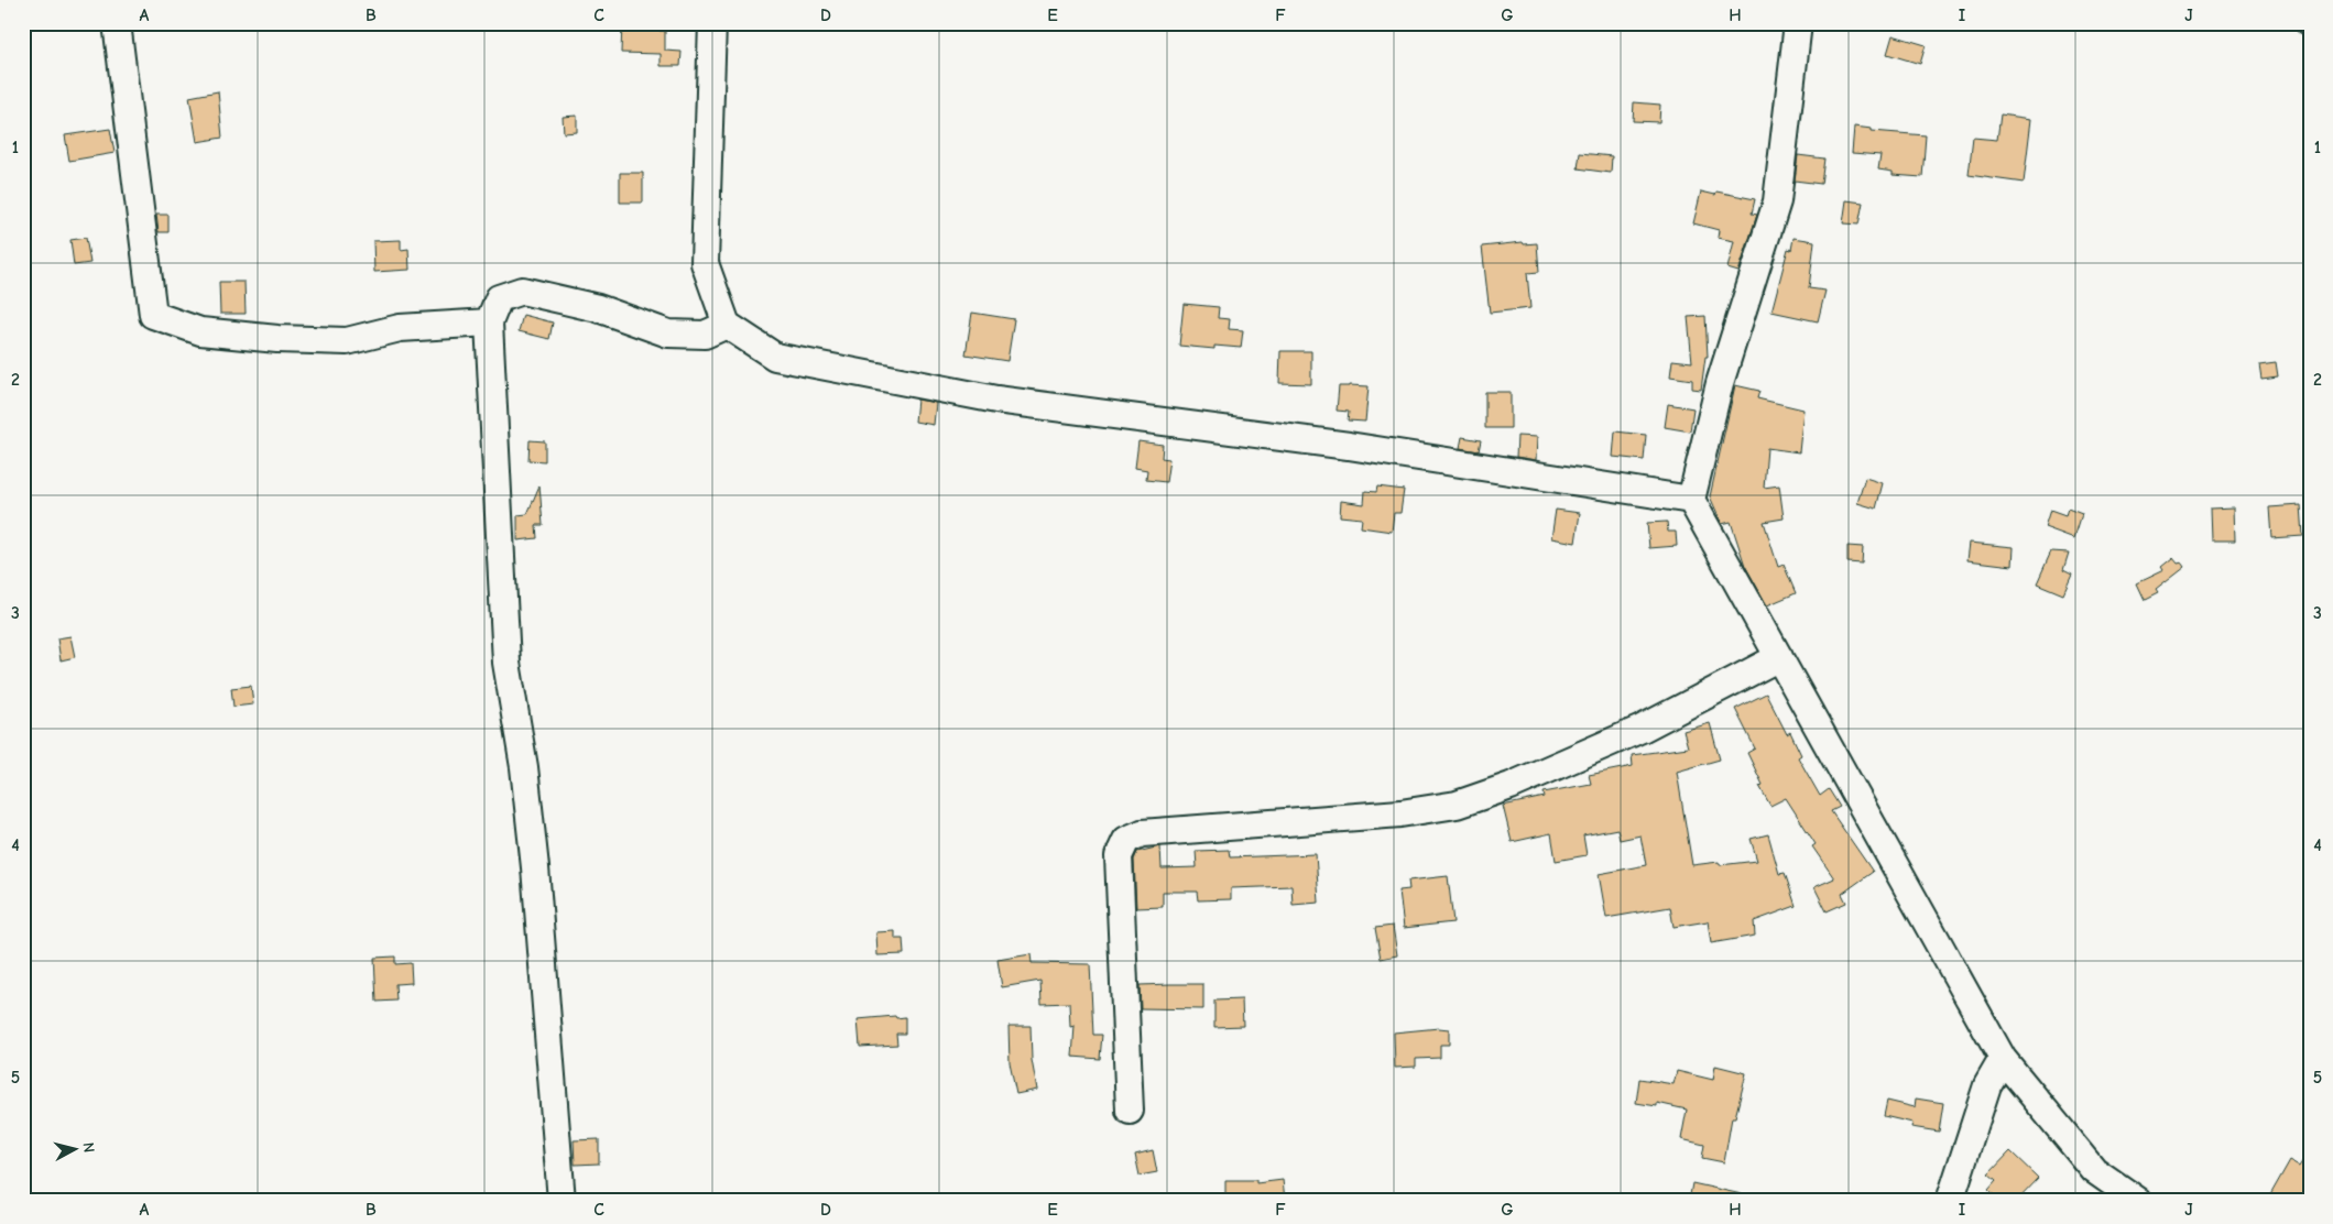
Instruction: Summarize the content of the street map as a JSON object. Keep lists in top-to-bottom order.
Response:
{
  "north": "right",
  "grid": {
    "columns": [
      "A",
      "B",
      "C",
      "D",
      "E",
      "F",
      "G",
      "H",
      "I",
      "J"
    ],
    "rows": [
      "1",
      "2",
      "3",
      "4",
      "5"
    ]
  }
}
